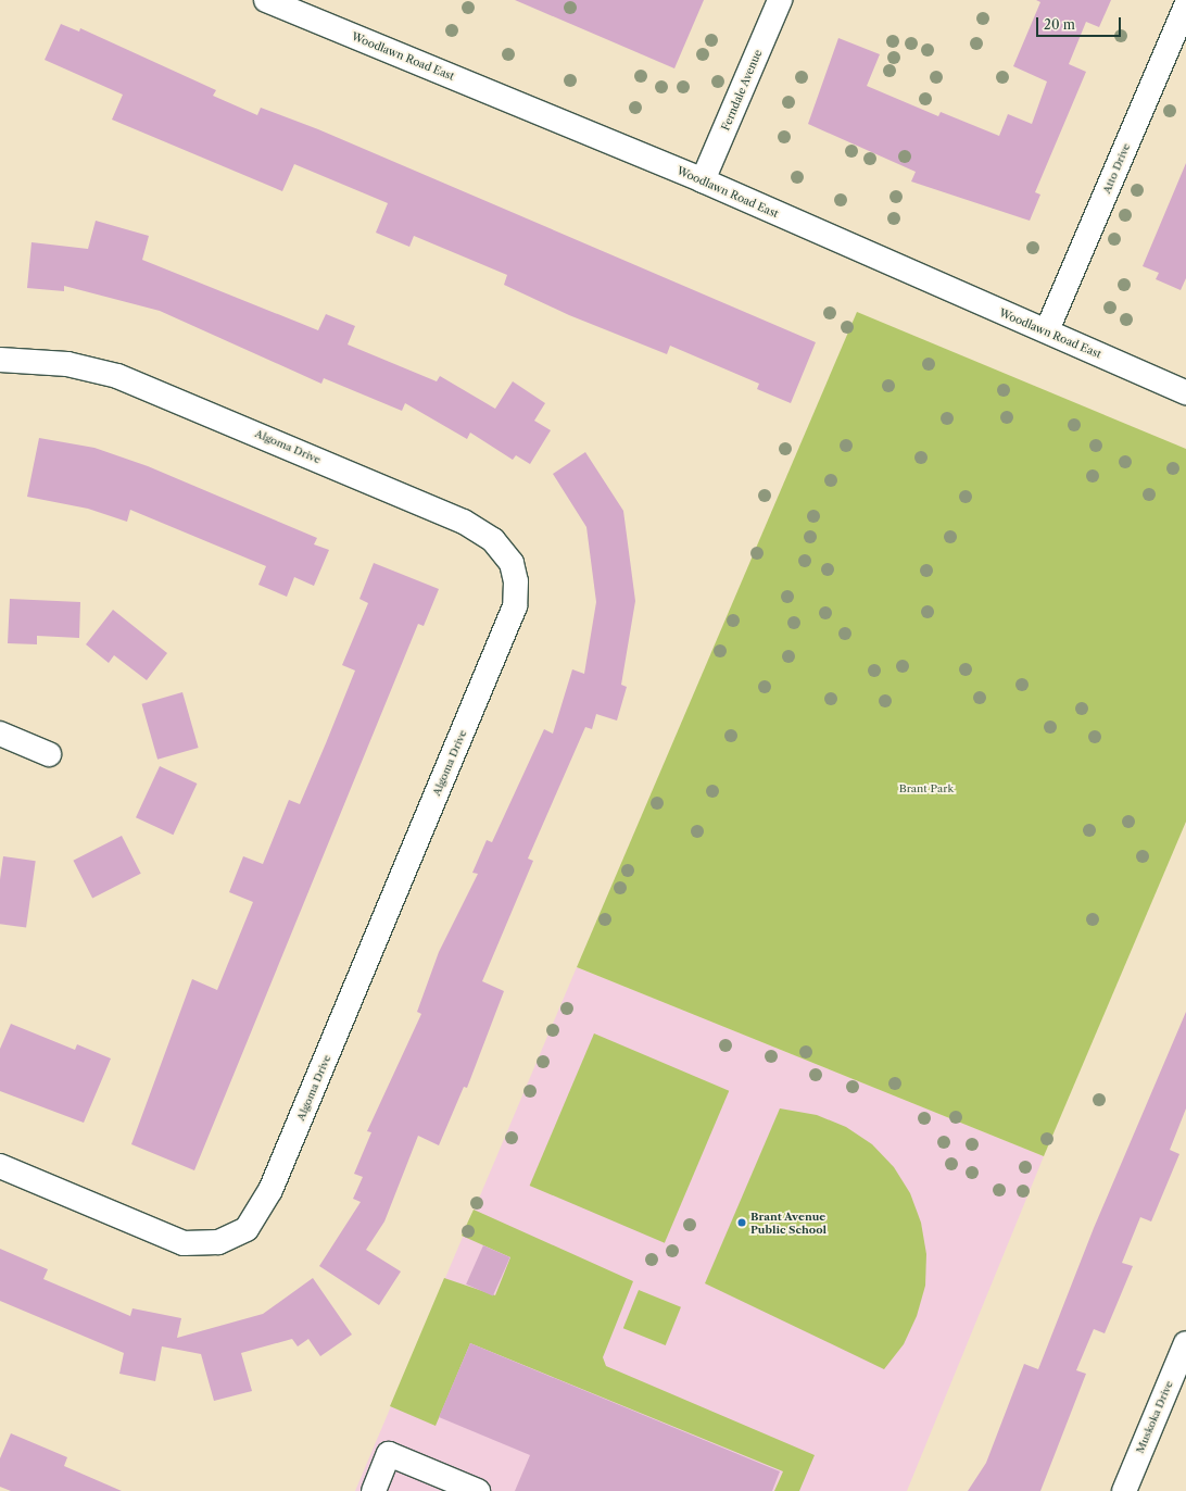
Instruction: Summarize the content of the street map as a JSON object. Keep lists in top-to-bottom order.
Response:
{
  "streets": {
    "street": [
      "Woodlawn Road East",
      "Ferndale Avenue",
      "Atto Drive",
      "Algoma Drive",
      "Muskoka Drive"
    ]
  },
  "crossings": [
    ["Woodlawn Road East", "Ferndale Avenue"],
    ["Woodlawn Road East", "Atto Drive"]
  ],
  "parks": ["Brant Park"],
  "places": ["Brant Avenue Public School"],
  "scale_bar": "20 m"
}
